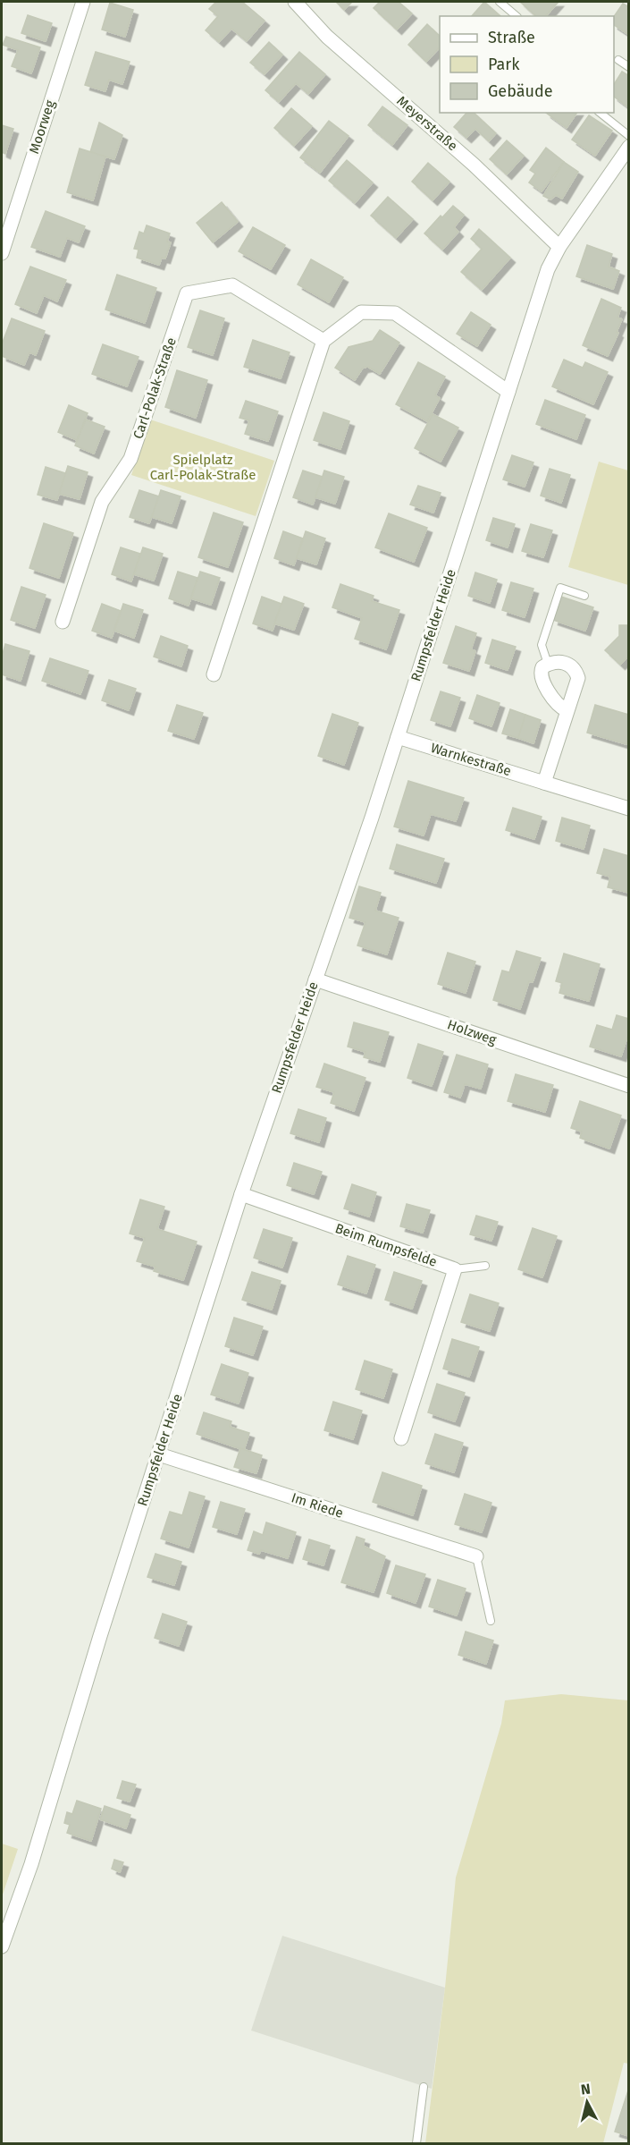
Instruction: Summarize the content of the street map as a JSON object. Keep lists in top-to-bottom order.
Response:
{
  "streets": {
    "street": [
      "Meyerstraße",
      "Moorweg",
      "Carl-Polak-Straße",
      "Rumpsfelder Heide",
      "Warnkestraße",
      "Holzweg",
      "Beim Rumpsfelde",
      "Im Riede"
    ]
  },
  "crossings": [
    ["Meyerstraße", "Rumpsfelder Heide"],
    ["Rumpsfelder Heide", "Warnkestraße"],
    ["Rumpsfelder Heide", "Holzweg"],
    ["Rumpsfelder Heide", "Beim Rumpsfelde"],
    ["Rumpsfelder Heide", "Im Riede"]
  ],
  "parks": ["Spielplatz Carl-Polak-Straße"],
  "legend": ["Straße", "Park", "Gebäude"],
  "north": "top"
}
